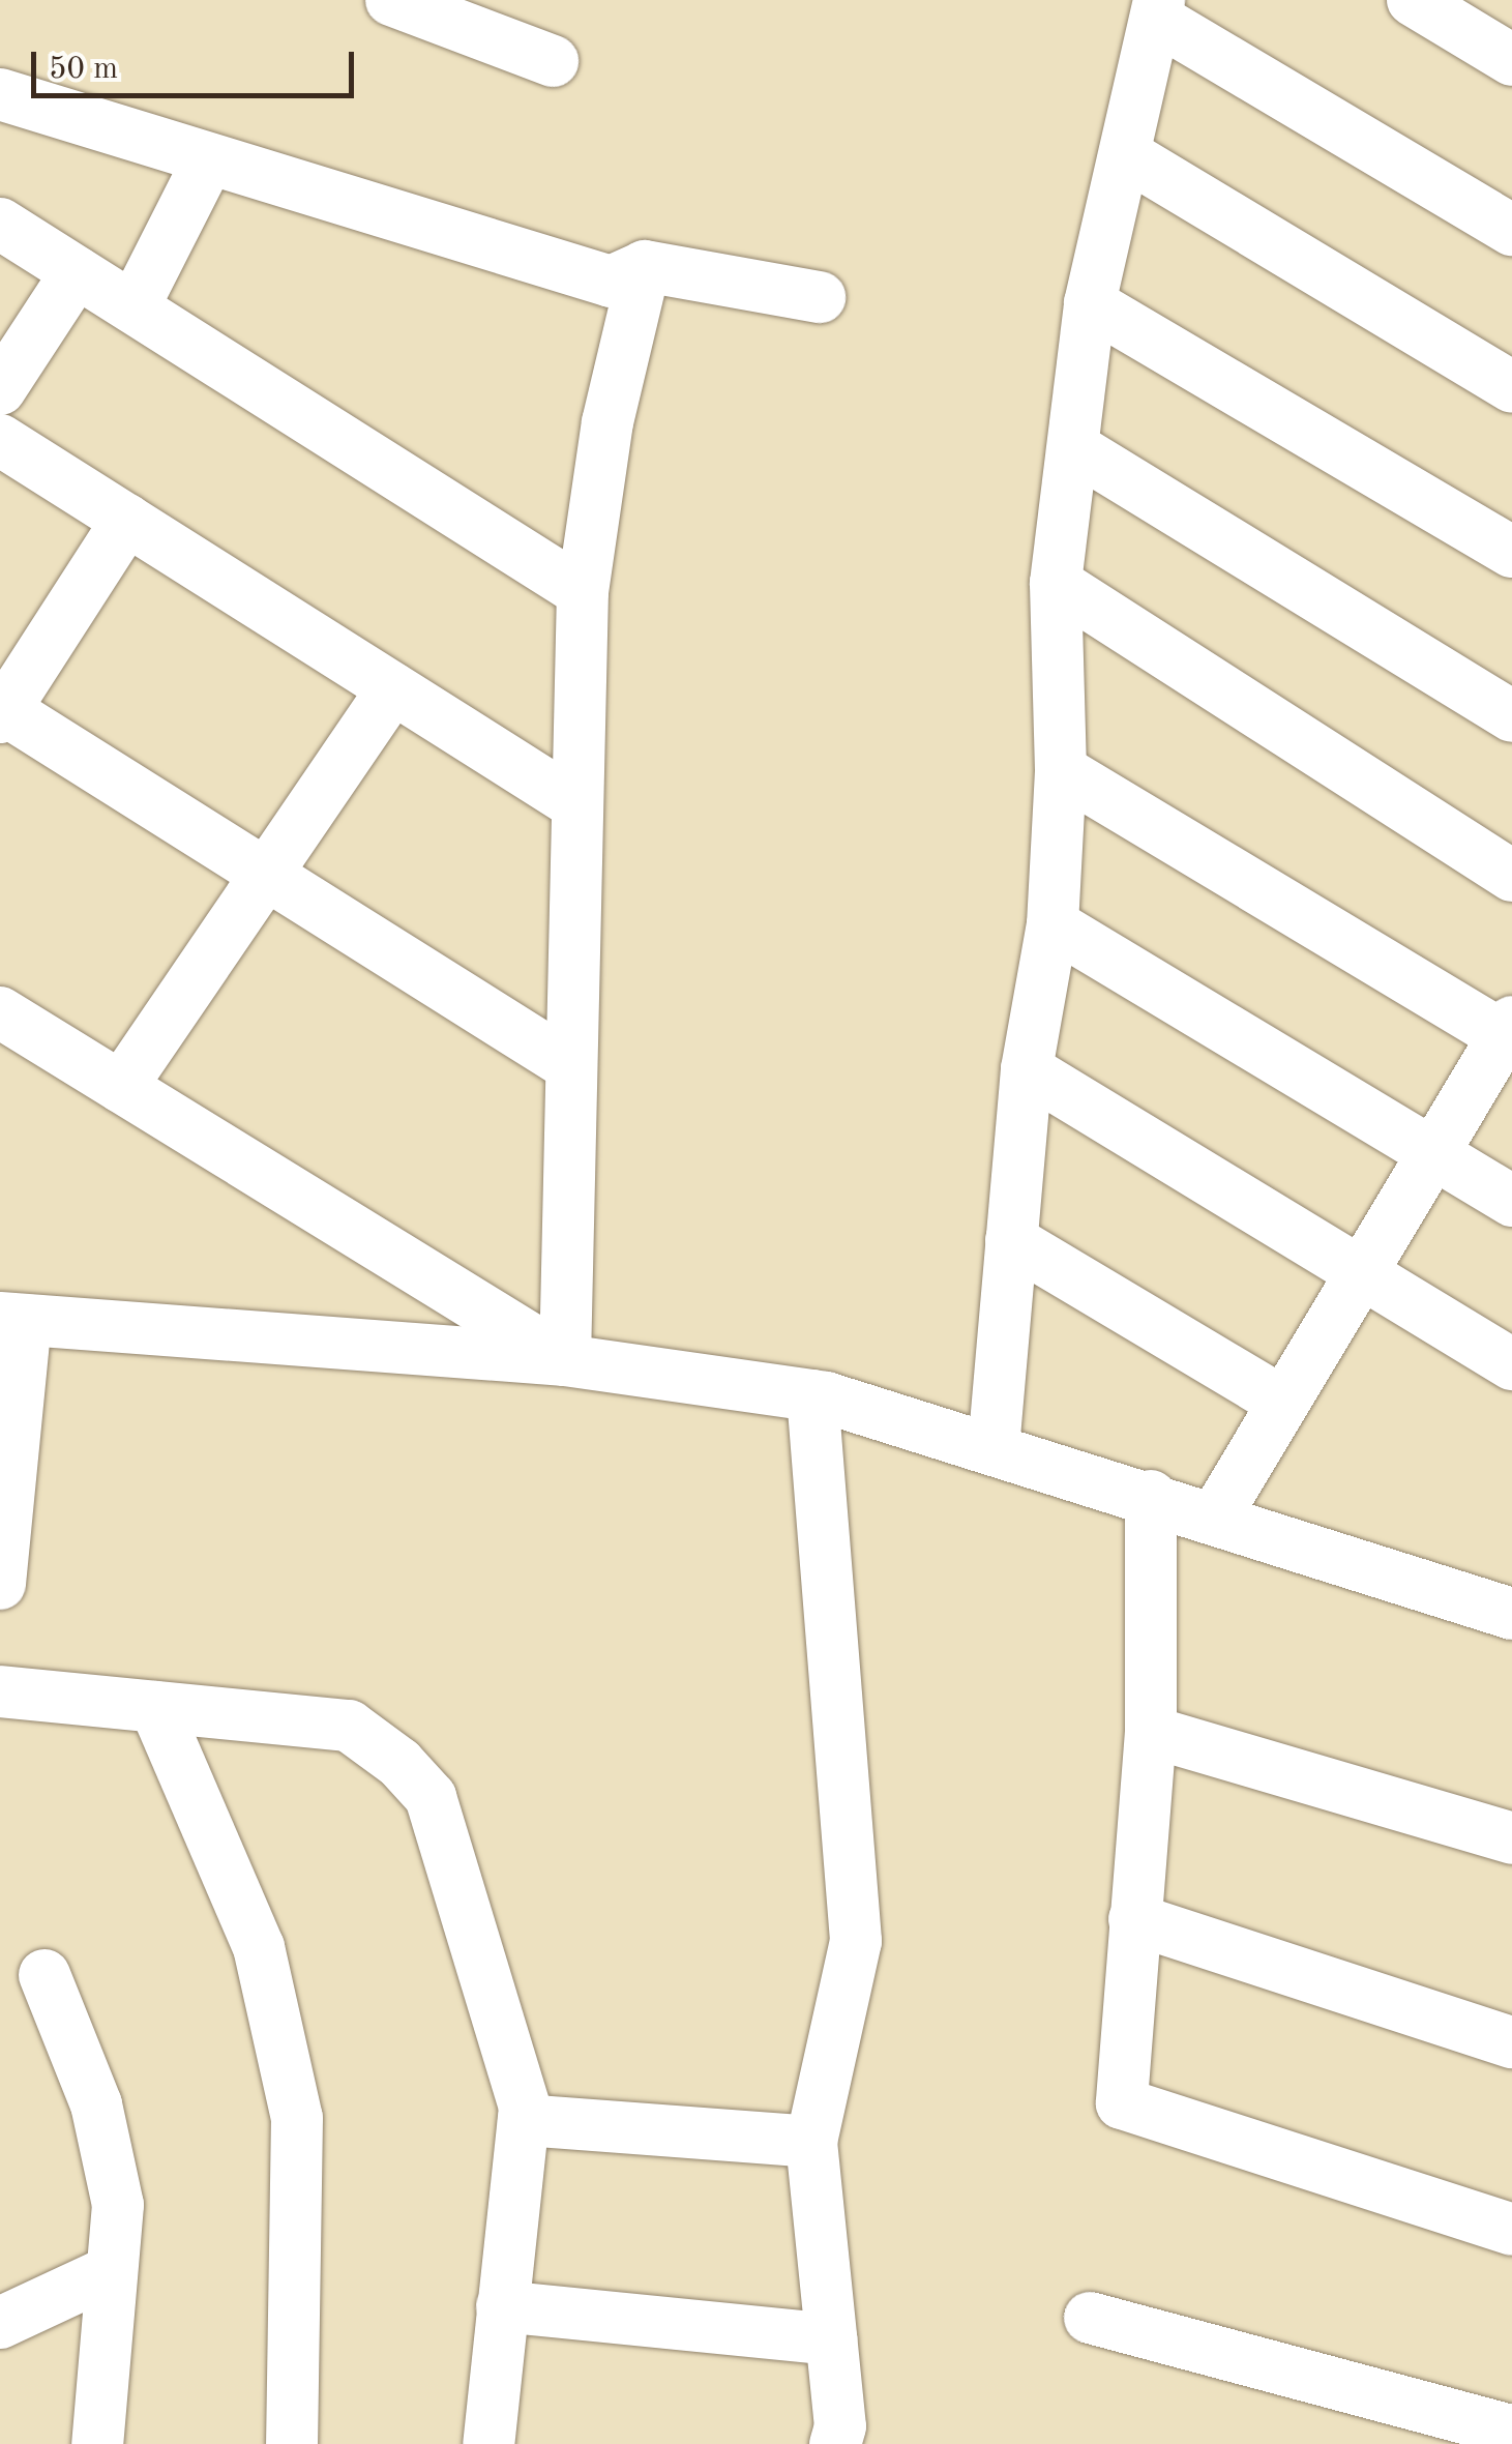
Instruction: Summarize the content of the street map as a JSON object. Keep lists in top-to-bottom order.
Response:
{
  "scale_bar": "50 m"
}
